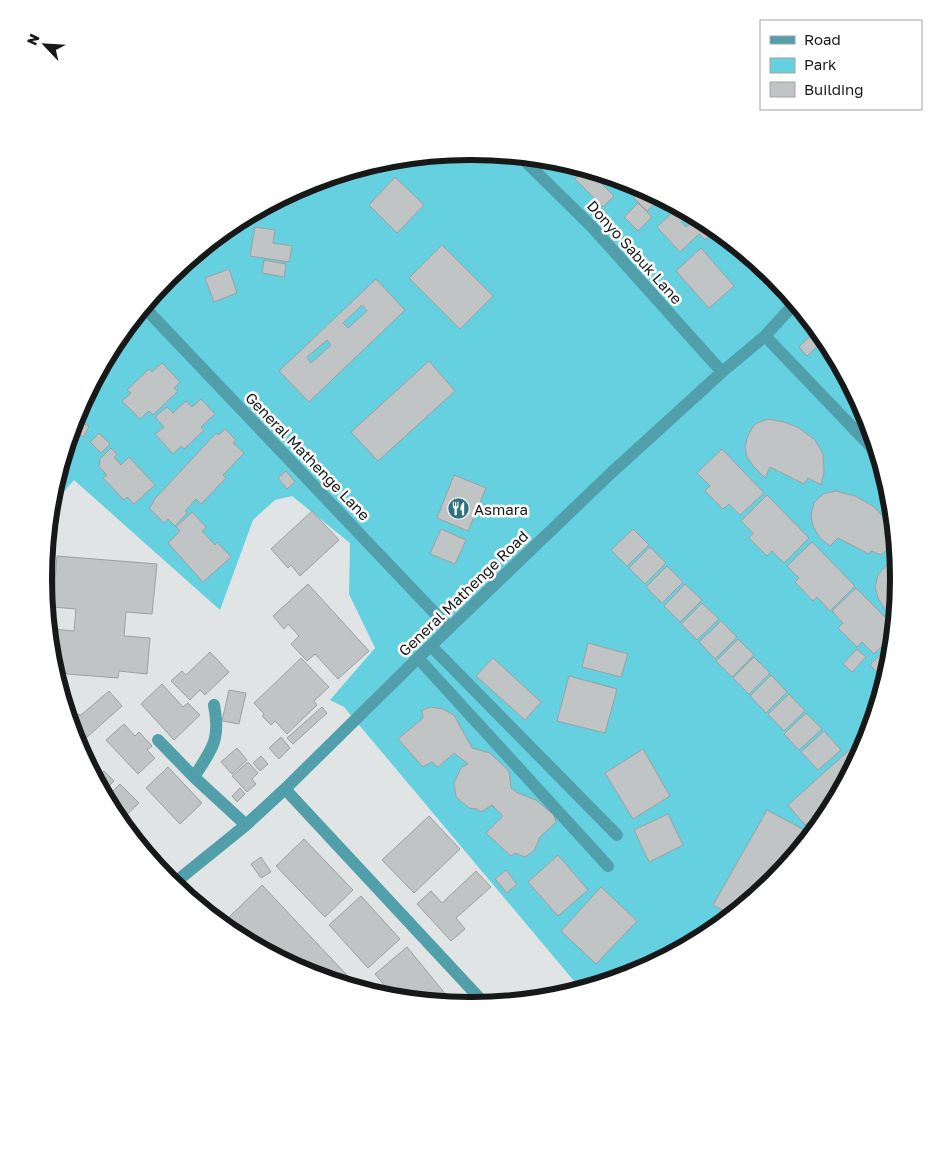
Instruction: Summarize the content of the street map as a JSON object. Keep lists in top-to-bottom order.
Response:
{
  "streets": {
    "street": ["Donyo Sabuk Lane", "General Mathenge Lane", "General Mathenge Road"]
  },
  "crossings": [
    ["Donyo Sabuk Lane", "General Mathenge Road"],
    ["General Mathenge Lane", "General Mathenge Road"]
  ],
  "places": {
    "restaurant": ["Asmara"]
  },
  "legend": ["Road", "Park", "Building"],
  "north": "top left"
}
